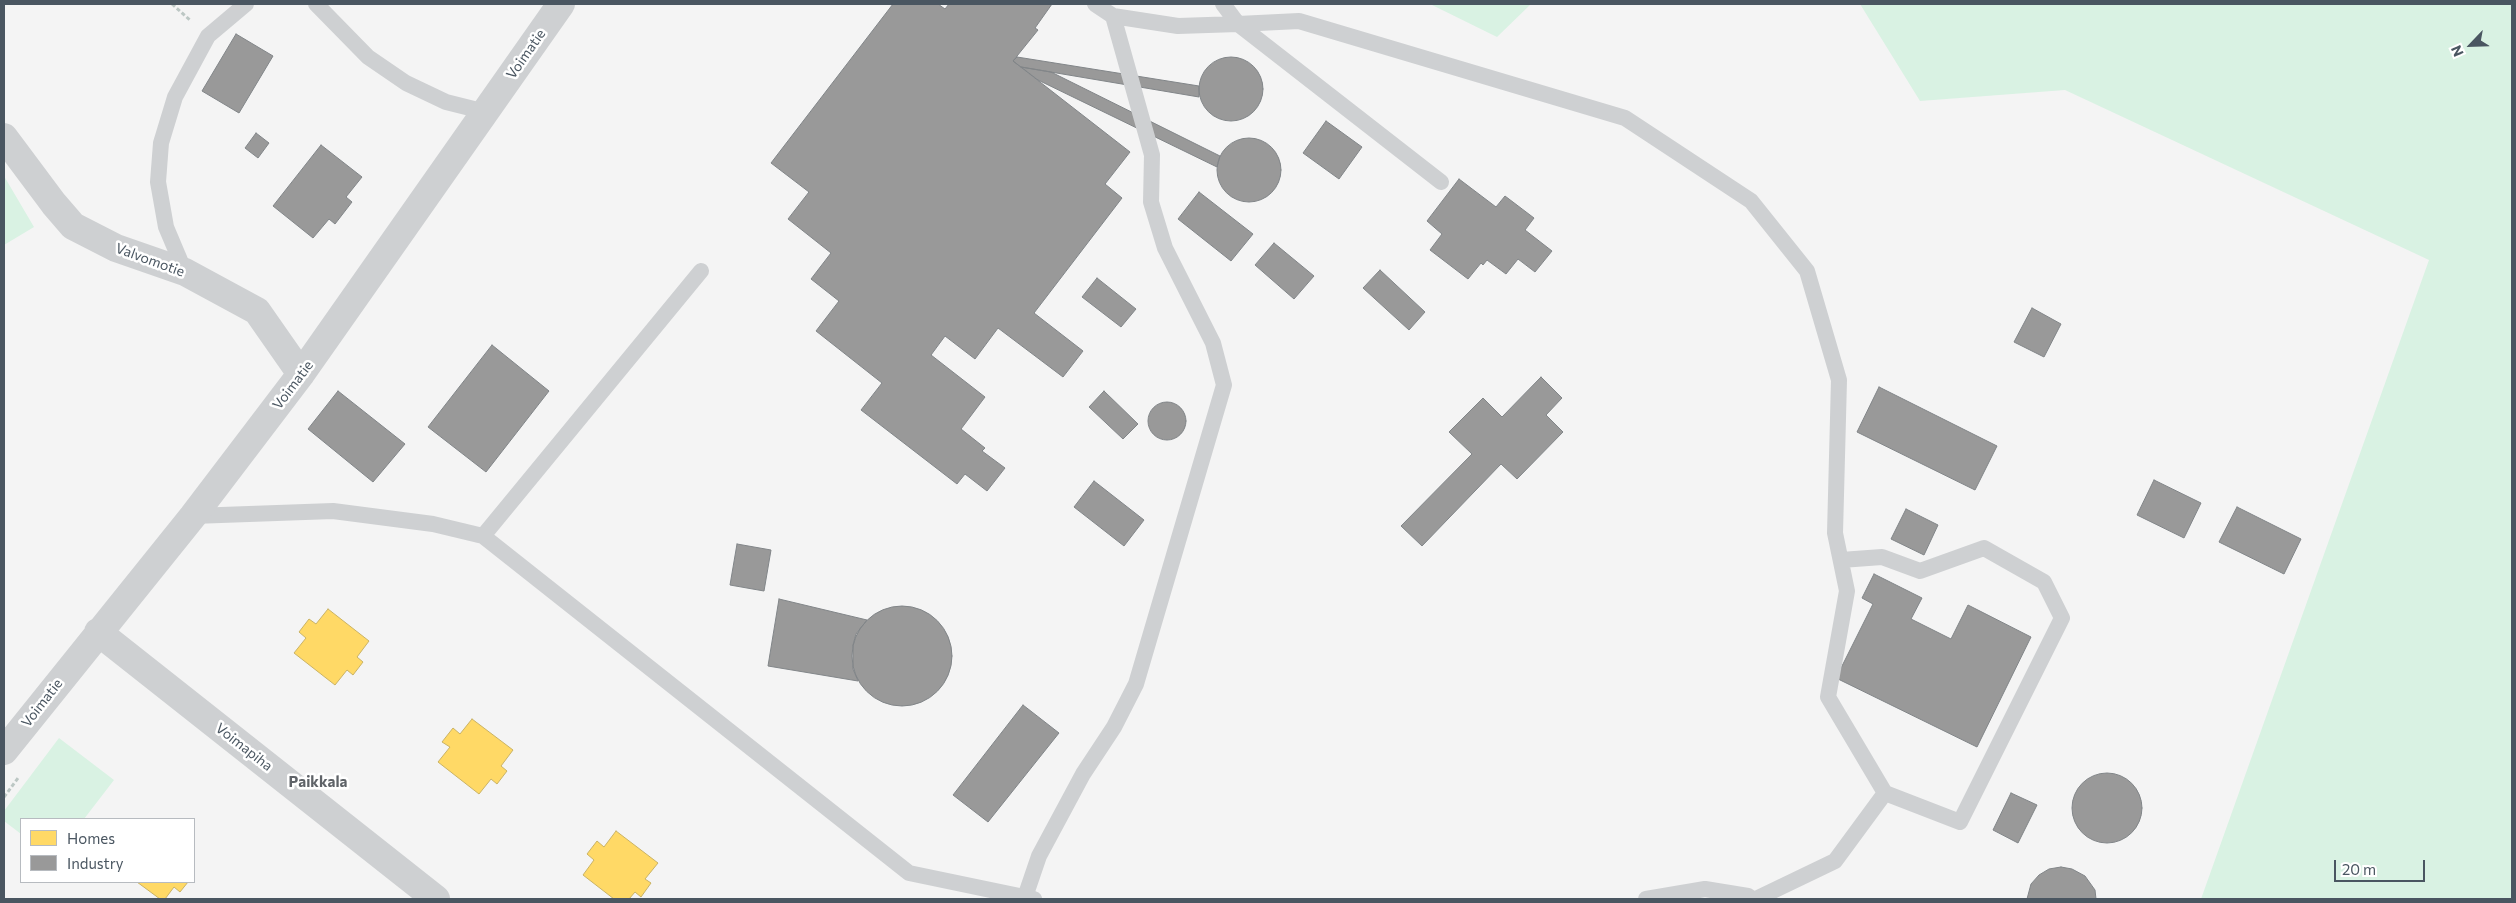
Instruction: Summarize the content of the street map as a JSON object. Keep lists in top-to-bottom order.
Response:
{
  "streets": {
    "street": ["Voimatie", "Valvomotie", "Voimapiha"]
  },
  "crossings": [
    ["Voimatie", "Valvomotie"],
    ["Voimatie", "Voimapiha"]
  ],
  "districts": ["Paikkala"],
  "legend": ["Homes", "Industry"],
  "scale_bar": "20 m",
  "north": "bottom left"
}
